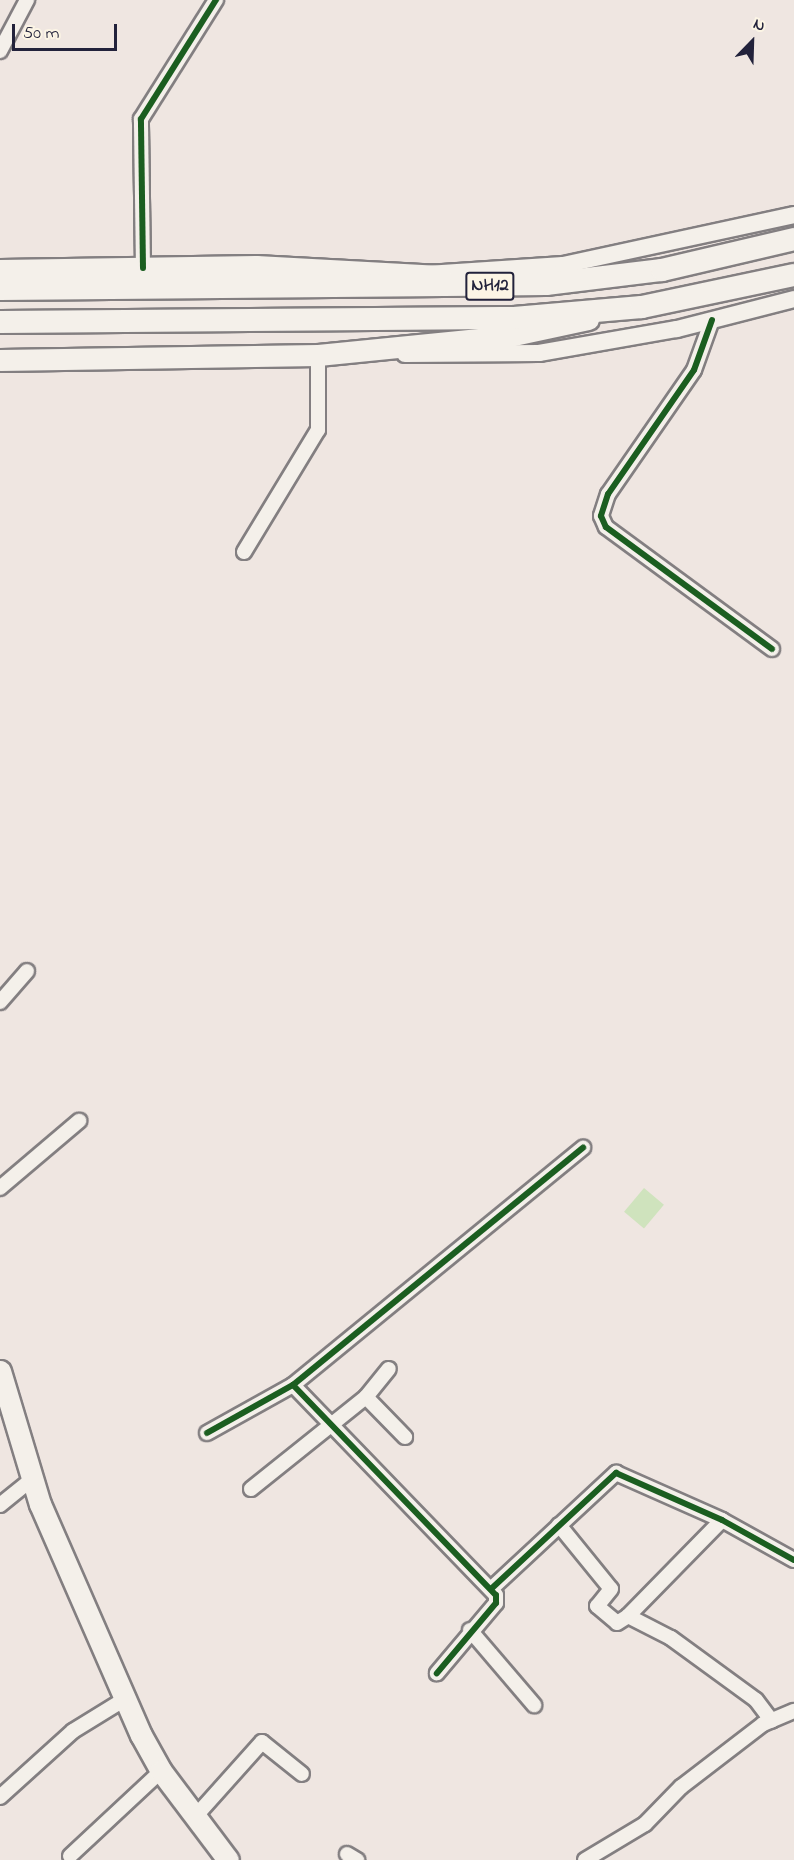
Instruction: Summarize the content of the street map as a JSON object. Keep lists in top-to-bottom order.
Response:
{
  "streets": {
    "highway": ["NH12"]
  },
  "scale_bar": "50 m",
  "north": "top right"
}
